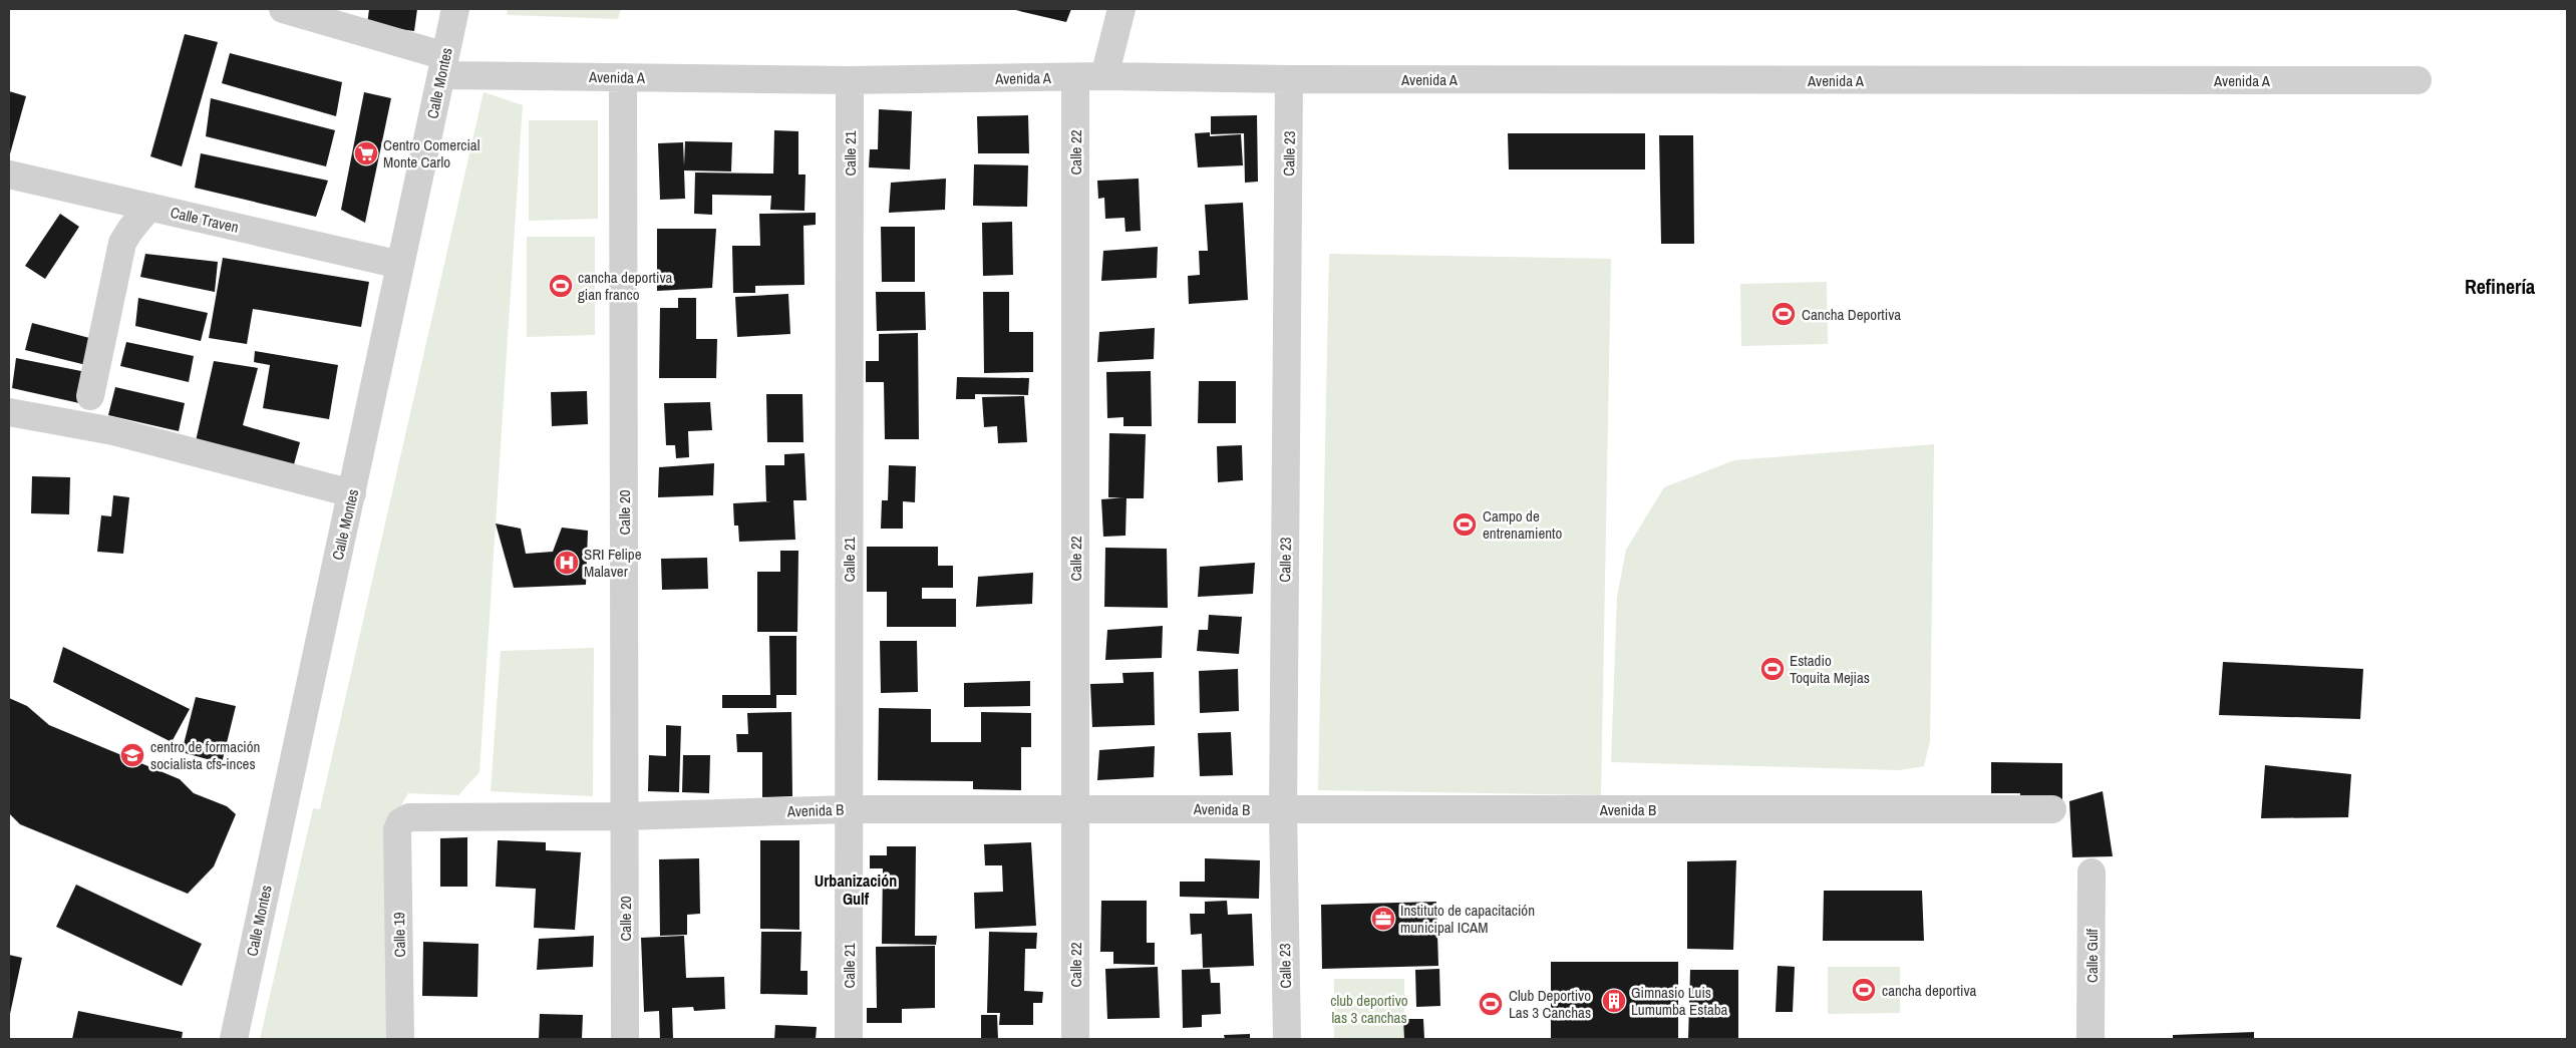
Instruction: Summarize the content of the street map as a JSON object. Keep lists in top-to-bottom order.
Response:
{
  "streets": {
    "street": [
      "Avenida A",
      "Calle Montes",
      "Calle 22",
      "Calle 21",
      "Calle 23",
      "Calle Traven",
      "Calle 20",
      "Avenida B",
      "Calle 19",
      "Calle Gulf"
    ]
  },
  "crossings": [
    ["Avenida A", "Calle Montes"],
    ["Avenida A", "Calle 22"],
    ["Avenida A", "Calle 21"],
    ["Avenida A", "Calle 23"],
    ["Avenida A", "Calle 20"],
    ["Calle Montes", "Calle Traven"],
    ["Calle 22", "Avenida B"],
    ["Calle 21", "Avenida B"],
    ["Calle 23", "Avenida B"],
    ["Calle 20", "Avenida B"],
    ["Avenida B", "Calle 19"]
  ],
  "districts": ["Refinería", "Urbanización Gulf"],
  "parks": ["club deportivo las 3 canchas"],
  "places": {
    "supermarket": ["Centro Comercial Monte Carlo"],
    "sports": [
      "cancha deportiva gian franco",
      "Cancha Deportiva",
      "Campo de entrenamiento",
      "Estadio Toquita Mejias",
      "cancha deportiva",
      "Club Deportivo Las 3 Canchas"
    ],
    "hospital": ["SRI Felipe Malaver"],
    "school or university": ["centro de formación socialista cfs-inces"],
    "office": ["Instituto de capacitación municipal ICAM"],
    "building": ["Gimnasio Luis Lumumba Estaba"]
  }
}
